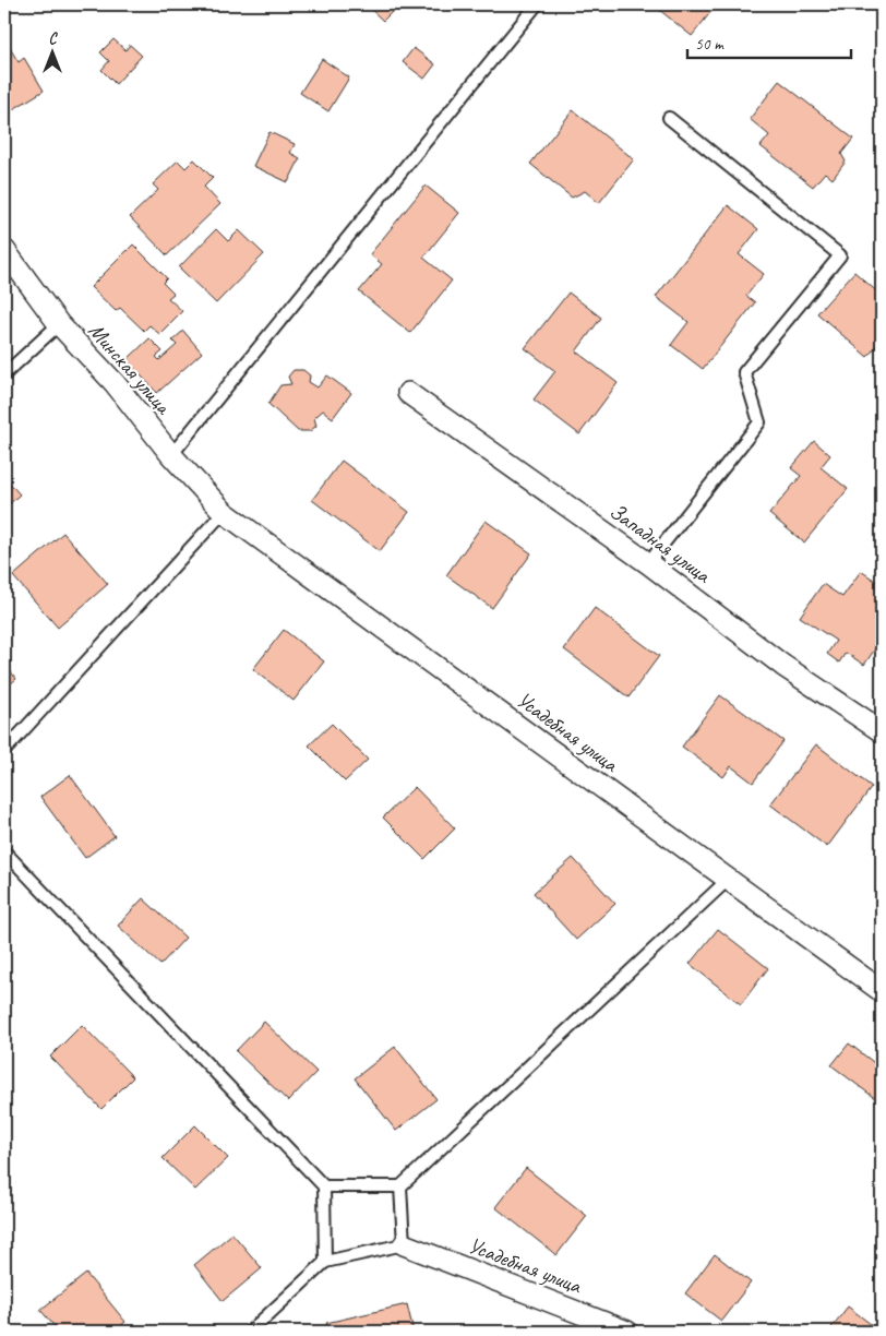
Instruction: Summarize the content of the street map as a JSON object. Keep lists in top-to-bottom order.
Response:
{
  "streets": {
    "street": ["Минская улица", "Западная улица", "Усадебная улица"]
  },
  "crossings": [
    ["Минская улица", "Усадебная улица"]
  ],
  "scale_bar": "50 m",
  "north": "top"
}
